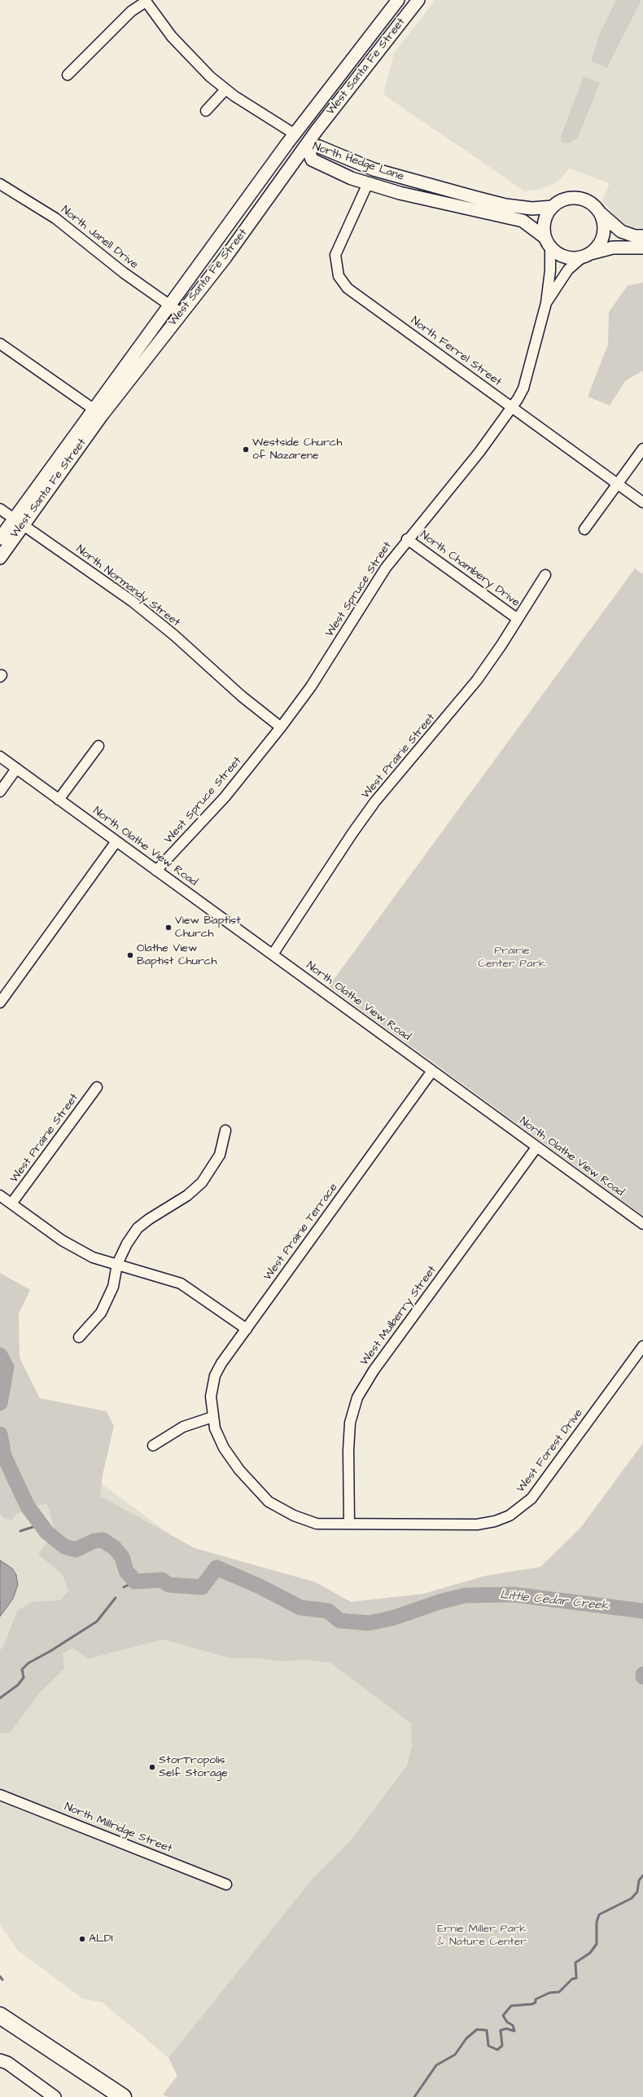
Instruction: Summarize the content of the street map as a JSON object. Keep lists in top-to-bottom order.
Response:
{
  "streets": {
    "street": [
      "West Santa Fe Street",
      "North Hedge Lane",
      "North Janell Drive",
      "North Ferrel Street",
      "North Chambery Drive",
      "North Normandy Street",
      "West Spruce Street",
      "West Prairie Street",
      "North Olathe View Road",
      "West Prairie Terrace",
      "West Mulberry Street",
      "West Forest Drive",
      "North Millridge Street"
    ]
  },
  "crossings": [
    ["West Santa Fe Street", "North Hedge Lane"],
    ["West Santa Fe Street", "North Janell Drive"],
    ["West Santa Fe Street", "North Normandy Street"],
    ["North Hedge Lane", "North Ferrel Street"],
    ["North Hedge Lane", "West Spruce Street"],
    ["North Ferrel Street", "West Spruce Street"],
    ["North Chambery Drive", "West Spruce Street"],
    ["North Chambery Drive", "West Prairie Street"],
    ["North Normandy Street", "West Spruce Street"],
    ["West Spruce Street", "North Olathe View Road"],
    ["West Prairie Street", "North Olathe View Road"],
    ["North Olathe View Road", "West Prairie Terrace"],
    ["North Olathe View Road", "West Mulberry Street"],
    ["West Prairie Terrace", "West Mulberry Street"],
    ["West Prairie Terrace", "West Forest Drive"],
    ["West Mulberry Street", "West Forest Drive"]
  ],
  "water": ["Little Cedar Creek"],
  "parks": ["Prairie Center Park", "Ernie Miller Park & Nature Center"],
  "places": [
    "Westside Church of Nazarene",
    "View Baptist Church",
    "Olathe View Baptist Church",
    "StorTropolis Self Storage",
    "ALDI"
  ]
}
